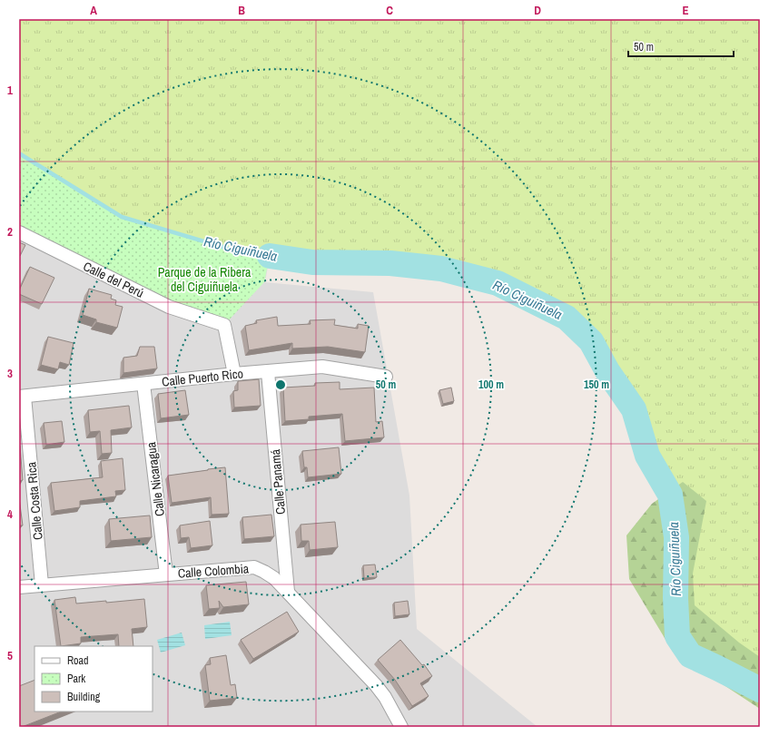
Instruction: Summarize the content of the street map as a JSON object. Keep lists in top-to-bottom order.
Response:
{
  "streets": {
    "street": [
      "Calle del Perú",
      "Calle Puerto Rico",
      "Calle Nicaragua",
      "Calle Panamá",
      "Calle Costa Rica",
      "Calle Colombia"
    ]
  },
  "crossings": [
    ["Calle del Perú", "Calle Puerto Rico"],
    ["Calle Puerto Rico", "Calle Nicaragua"],
    ["Calle Puerto Rico", "Calle Panamá"],
    ["Calle Puerto Rico", "Calle Costa Rica"],
    ["Calle Nicaragua", "Calle Colombia"],
    ["Calle Panamá", "Calle Colombia"],
    ["Calle Costa Rica", "Calle Colombia"]
  ],
  "water": ["Río Ciguiñuela"],
  "parks": ["Parque de la Ribera del Ciguiñuela"],
  "legend": ["Road", "Park", "Building"],
  "scale_bar": "50 m",
  "grid": {
    "columns": [
      "A",
      "B",
      "C",
      "D",
      "E"
    ],
    "rows": [
      "1",
      "2",
      "3",
      "4",
      "5"
    ]
  },
  "rings": ["50 m", "100 m", "150 m"]
}
